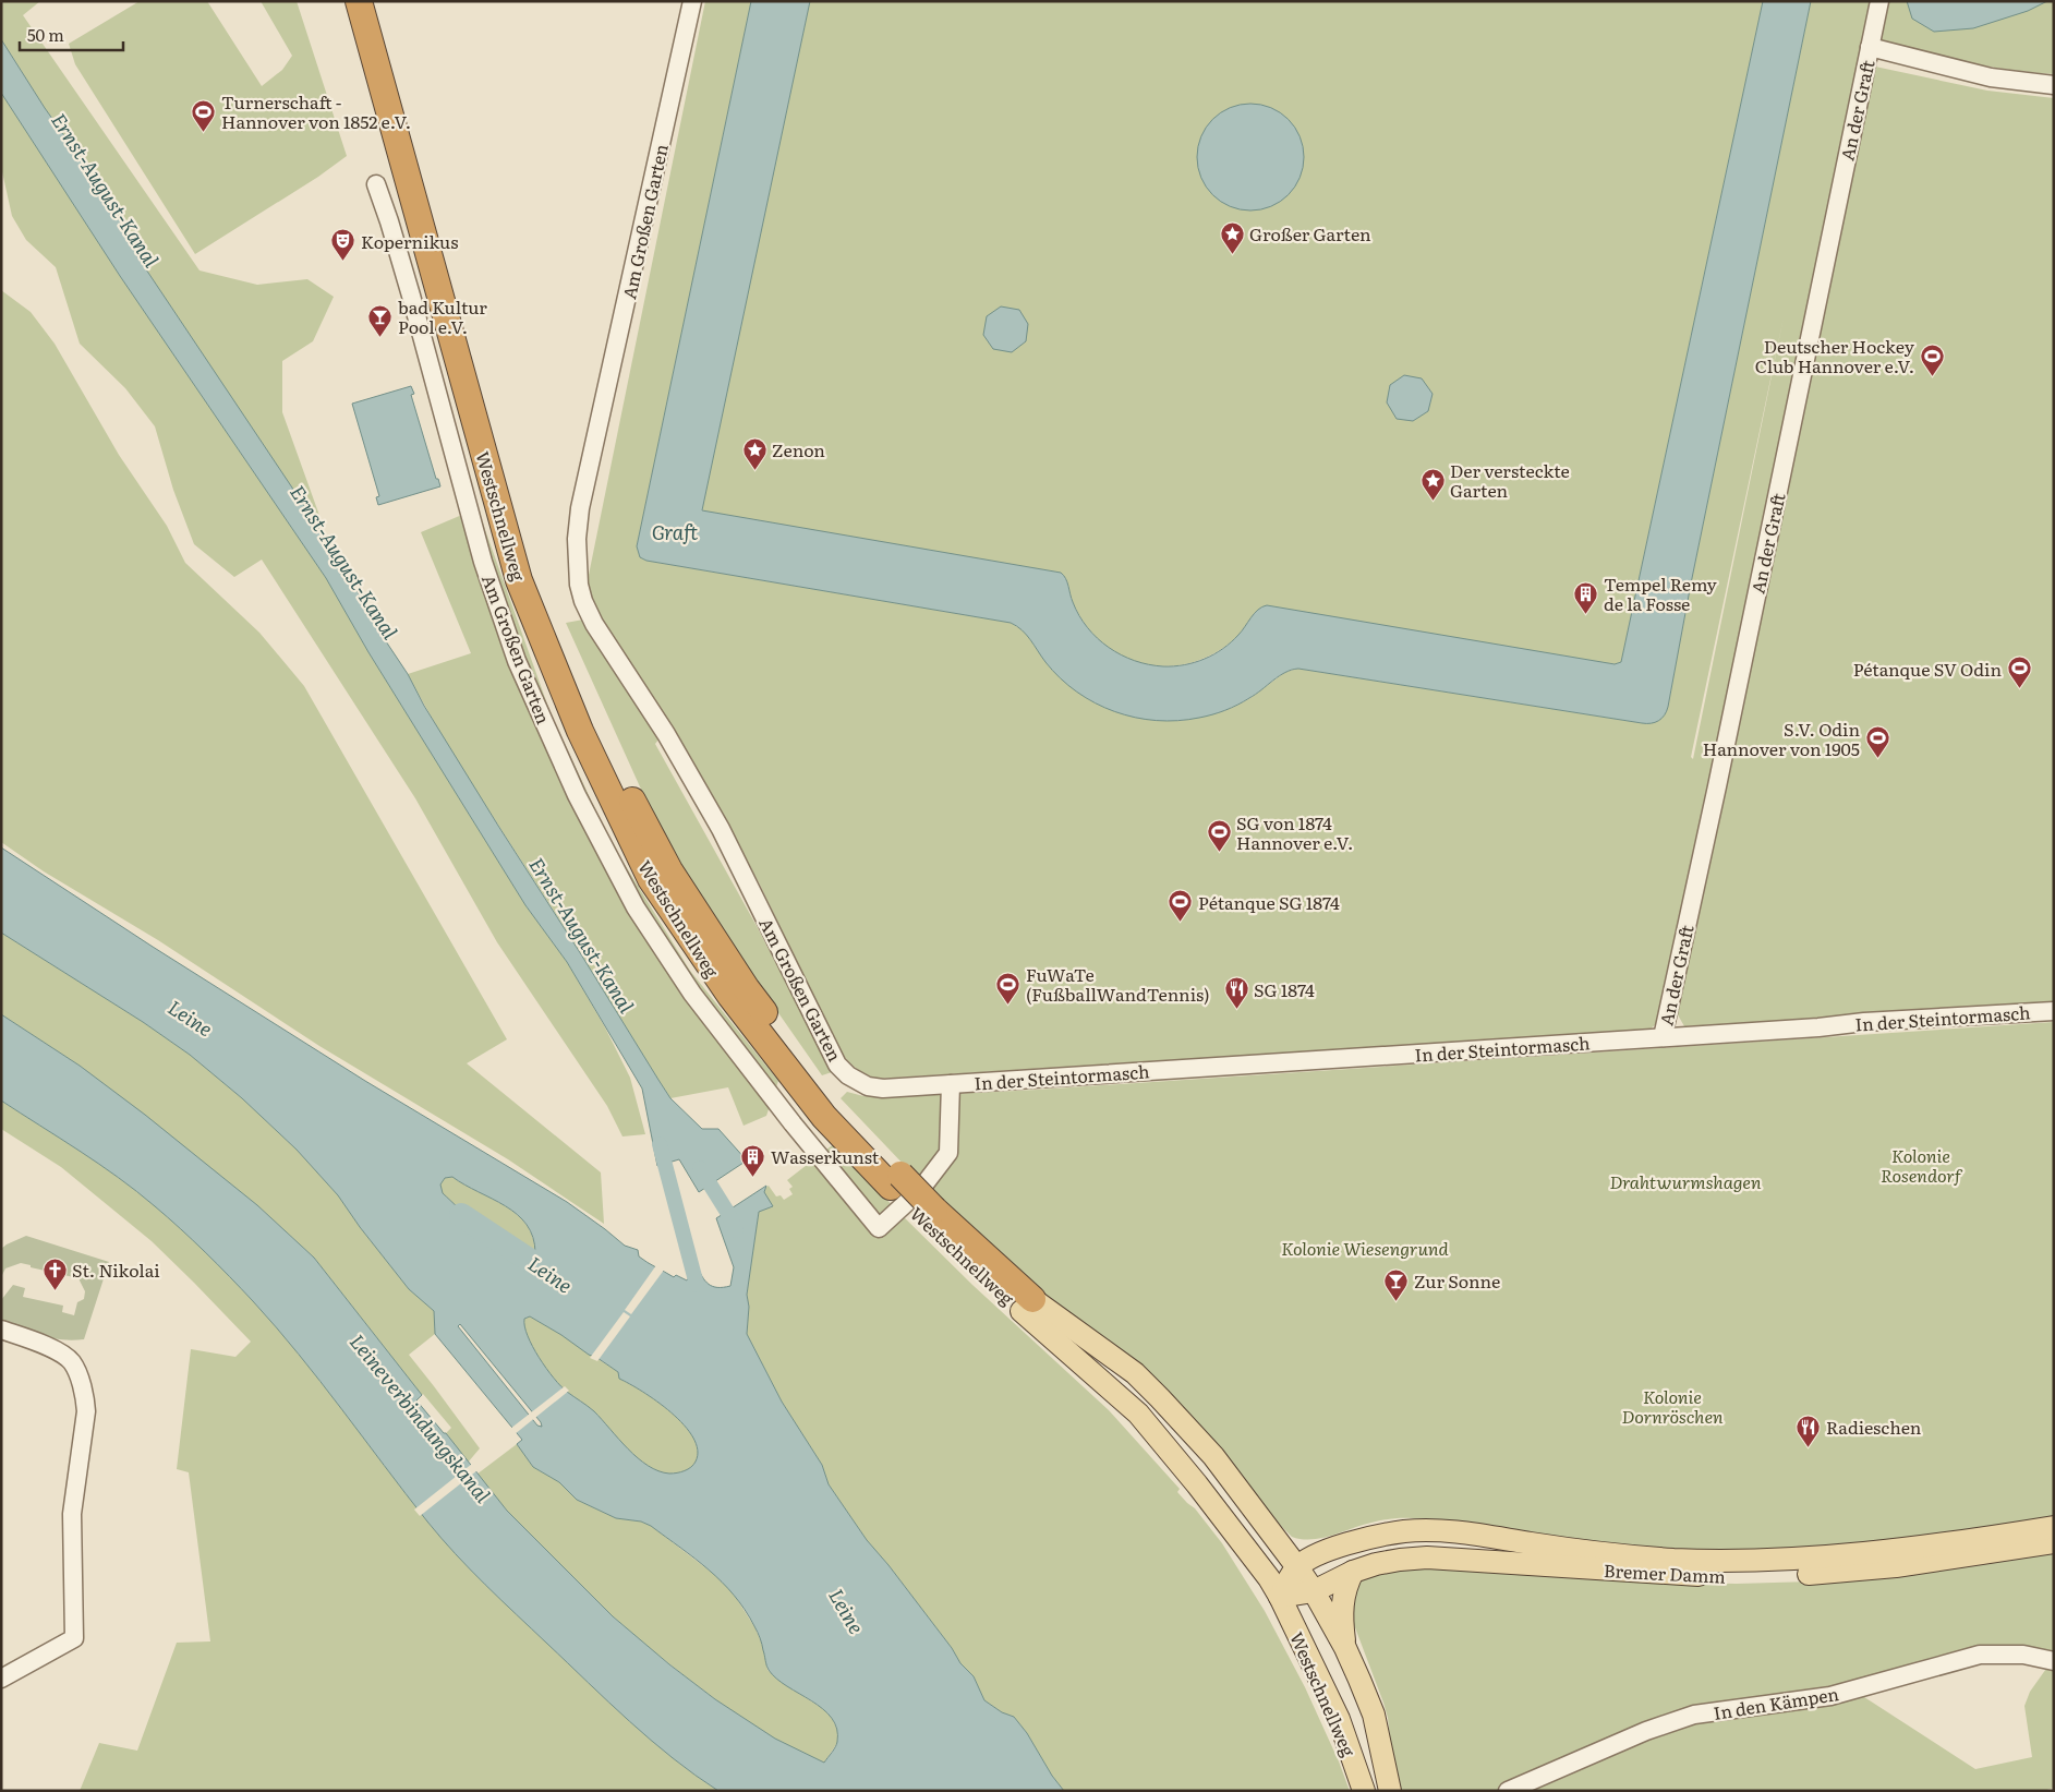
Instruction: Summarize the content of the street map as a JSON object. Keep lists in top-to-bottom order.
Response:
{
  "streets": {
    "highway": ["Westschnellweg"],
    "main road": ["Bremer Damm"],
    "street": [
      "An der Graft",
      "Am Großen Garten",
      "In der Steintormasch",
      "In den Kämpen"
    ]
  },
  "crossings": [
    ["An der Graft", "In der Steintormasch"],
    ["Am Großen Garten", "In der Steintormasch"],
    ["Westschnellweg", "Bremer Damm"]
  ],
  "water": [
    "Ernst-August-Kanal",
    "Graft",
    "Leine",
    "Leineverbindungskanal"
  ],
  "parks": [
    "Kolonie Rosendorf",
    "Drahtwurmshagen",
    "Kolonie Wiesengrund",
    "Kolonie Dornröschen"
  ],
  "places": {
    "sports": [
      "Turnerschaft - Hannover von 1852 e.V.",
      "Deutscher Hockey Club Hannover e.V.",
      "Pétanque SV Odin",
      "S.V. Odin Hannover von 1905",
      "SG von 1874 Hannover e.V.",
      "Pétanque SG 1874",
      "FuWaTe (FußballWandTennis)"
    ],
    "place": ["Großer Garten", "Zenon", "Der versteckte Garten"],
    "theatre": ["Kopernikus"],
    "bar": ["bad Kultur Pool e.V.", "Zur Sonne"],
    "building": ["Tempel Remy de la Fosse", "Wasserkunst"],
    "restaurant": ["SG 1874", "Radieschen"],
    "church": ["St. Nikolai"]
  },
  "scale_bar": "50 m"
}
